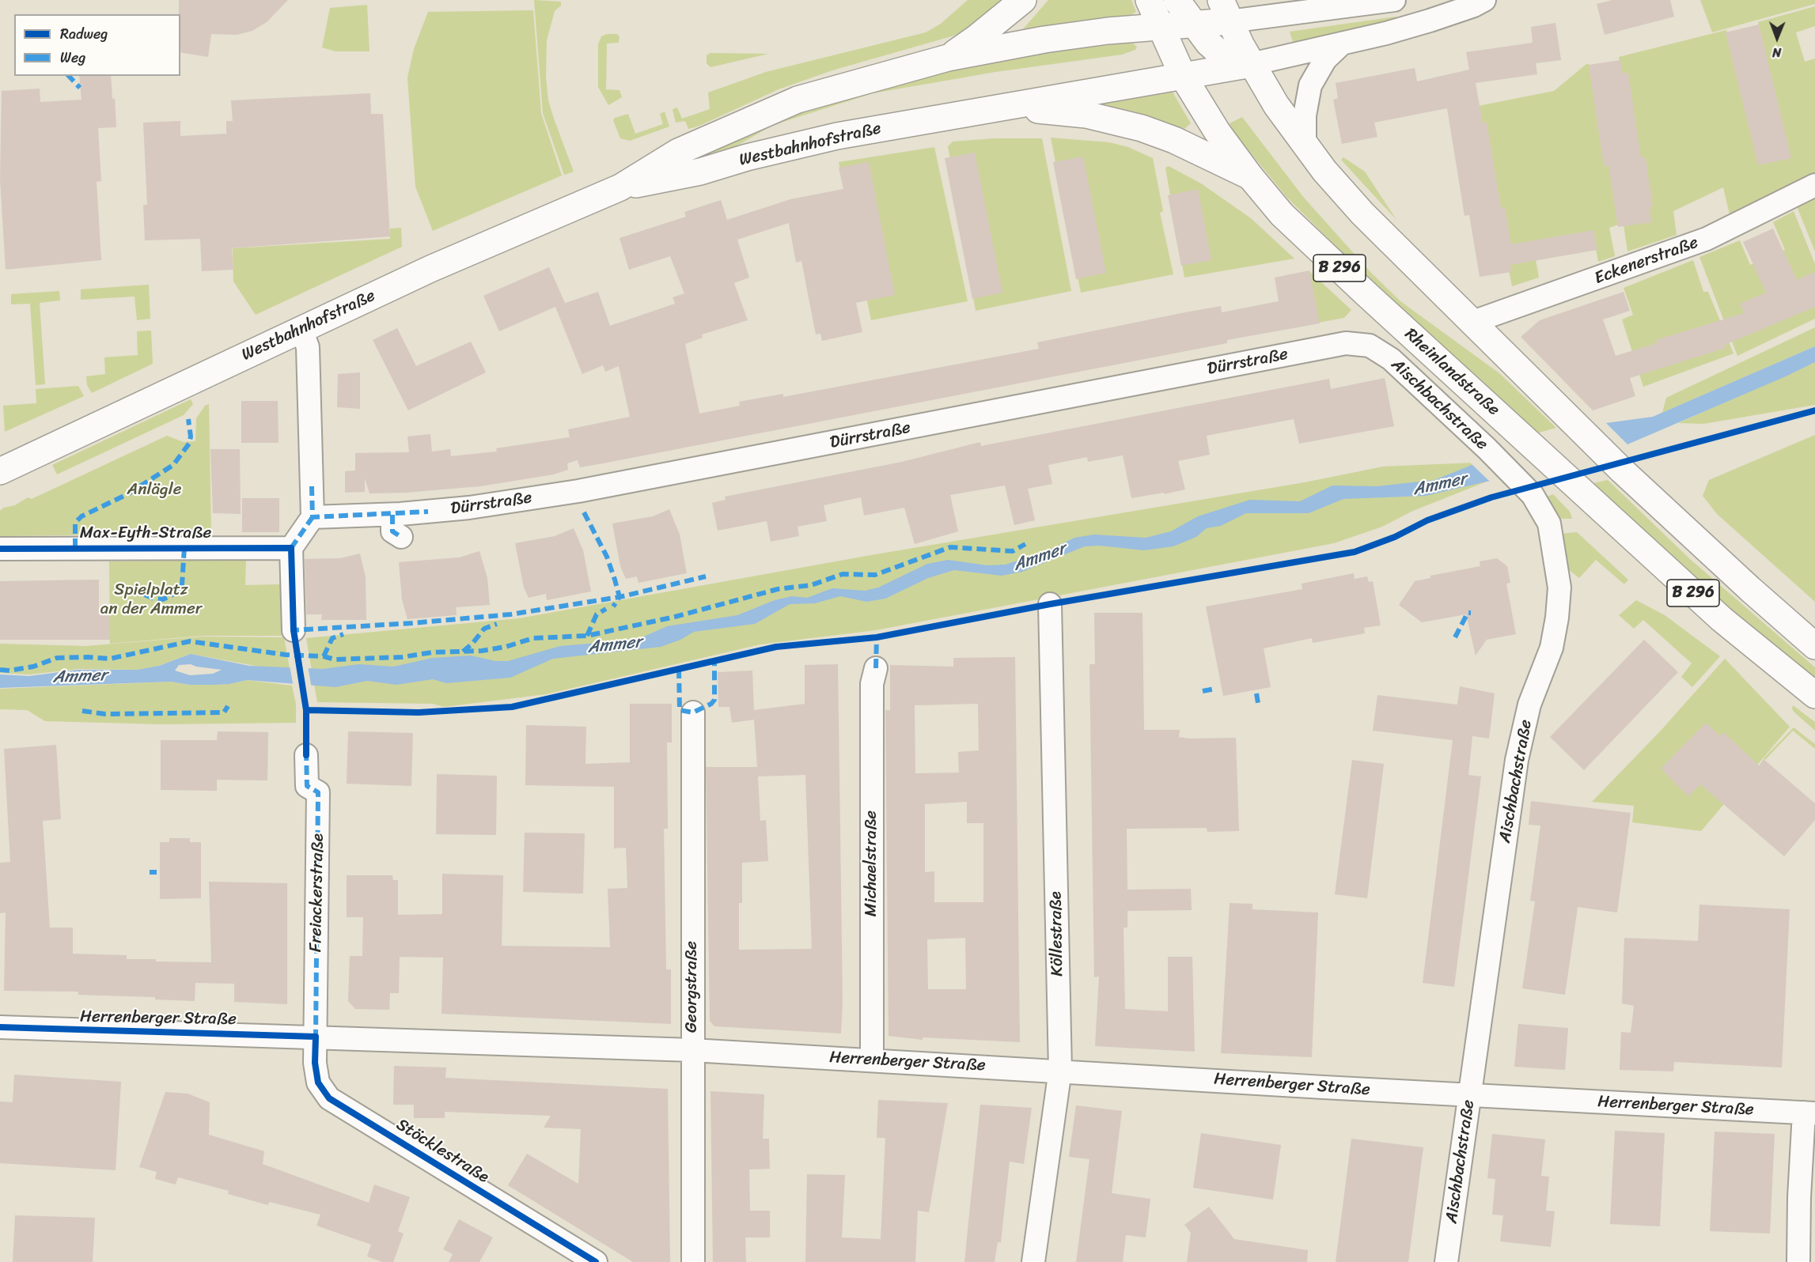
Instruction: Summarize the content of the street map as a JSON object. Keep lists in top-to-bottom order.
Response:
{
  "streets": {
    "main road": ["Westbahnhofstraße", "B 296", "Rheinlandstraße"],
    "street": [
      "Eckenerstraße",
      "Dürrstraße",
      "Aischbachstraße",
      "Max-Eyth-Straße",
      "Michaelstraße",
      "Freiackerstraße",
      "Köllestraße",
      "Georgstraße",
      "Herrenberger Straße",
      "Stöcklestraße"
    ]
  },
  "crossings": [
    ["Westbahnhofstraße", "B 296"],
    ["Westbahnhofstraße", "Rheinlandstraße"],
    ["Eckenerstraße", "B 296"],
    ["B 296", "Rheinlandstraße"],
    ["Dürrstraße", "Aischbachstraße"],
    ["Aischbachstraße", "Herrenberger Straße"],
    ["Michaelstraße", "Herrenberger Straße"],
    ["Freiackerstraße", "Herrenberger Straße"],
    ["Freiackerstraße", "Stöcklestraße"],
    ["Köllestraße", "Herrenberger Straße"],
    ["Georgstraße", "Herrenberger Straße"],
    ["Herrenberger Straße", "Stöcklestraße"]
  ],
  "water": ["Ammer"],
  "parks": ["Anlägle", "Spielplatz an der Ammer"],
  "legend": ["Radweg", "Weg"],
  "north": "bottom"
}
